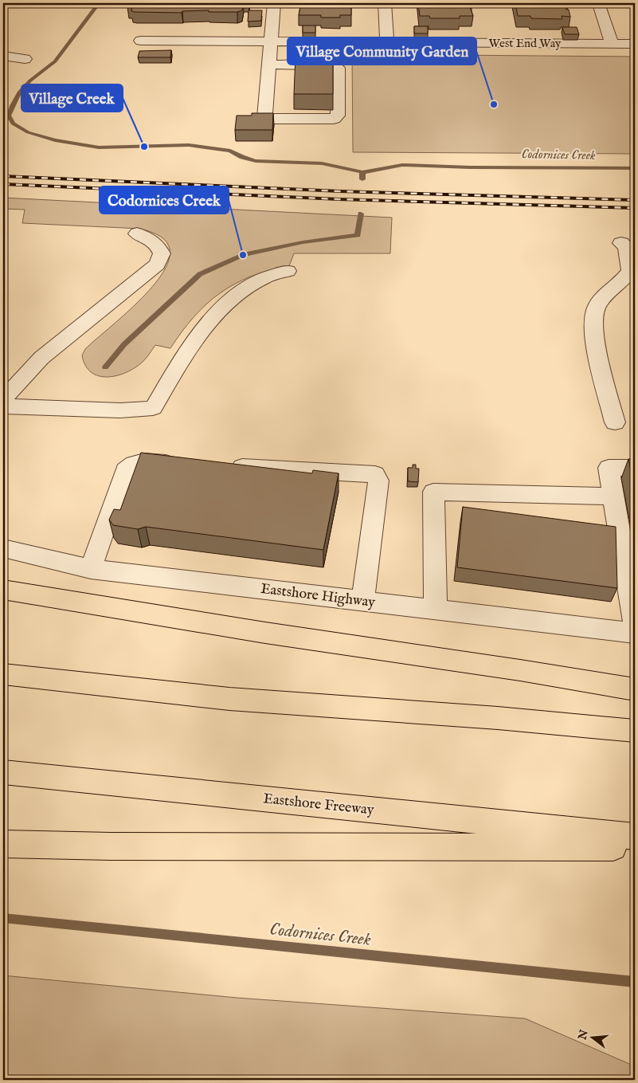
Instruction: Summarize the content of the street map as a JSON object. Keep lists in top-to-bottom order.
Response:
{
  "streets": {
    "highway": ["Eastshore Freeway"],
    "street": ["West End Way", "Eastshore Highway"]
  },
  "water": ["Codornices Creek"],
  "places": ["Village Community Garden", "Village Creek", "Codornices Creek"],
  "north": "left"
}
